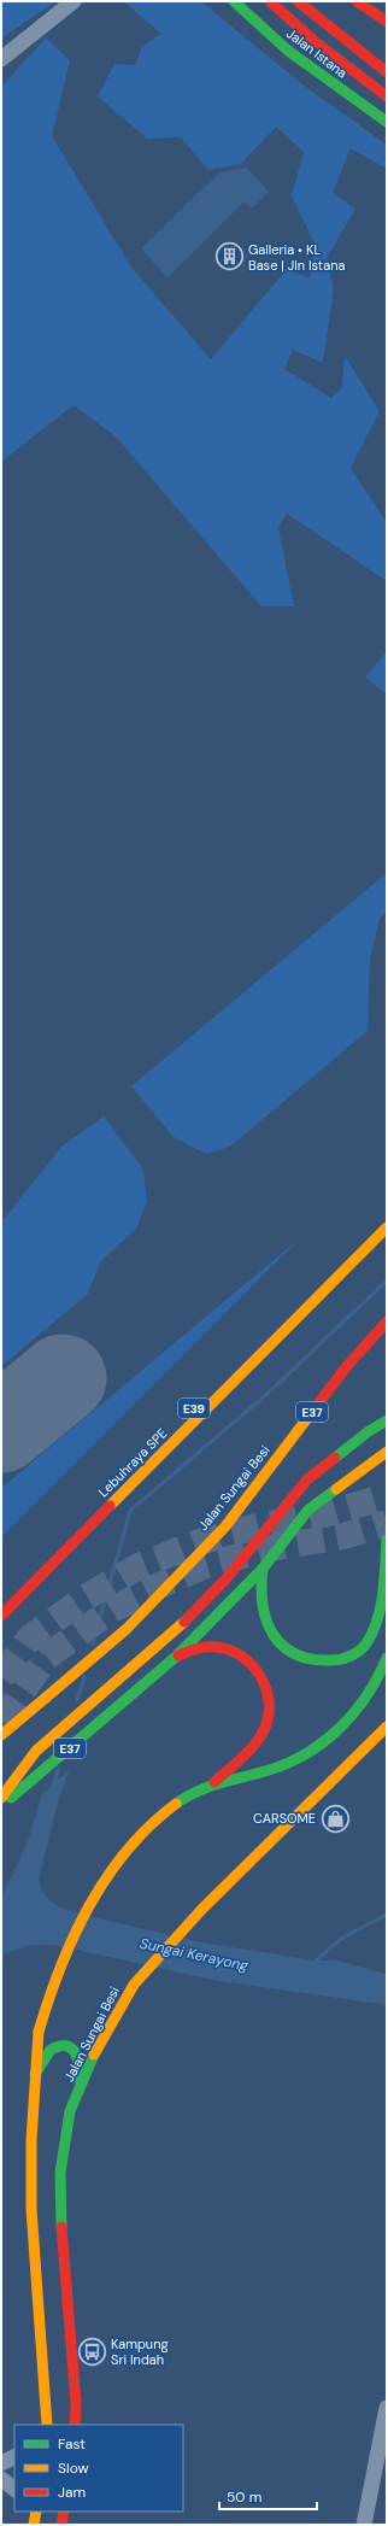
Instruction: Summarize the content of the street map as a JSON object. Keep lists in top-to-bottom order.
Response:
{
  "streets": {
    "main road": [
      "Jalan Istana",
      "E39",
      "E37",
      "Lebuhraya SPE",
      "Jalan Sungai Besi"
    ]
  },
  "water": ["Sungai Kerayong"],
  "places": {
    "building": ["Galleria • KL Base | Jln Istana"],
    "shop": ["CARSOME"],
    "bus stop": ["Kampung Sri Indah"]
  },
  "legend": ["Fast", "Slow", "Jam"],
  "scale_bar": "50 m"
}
